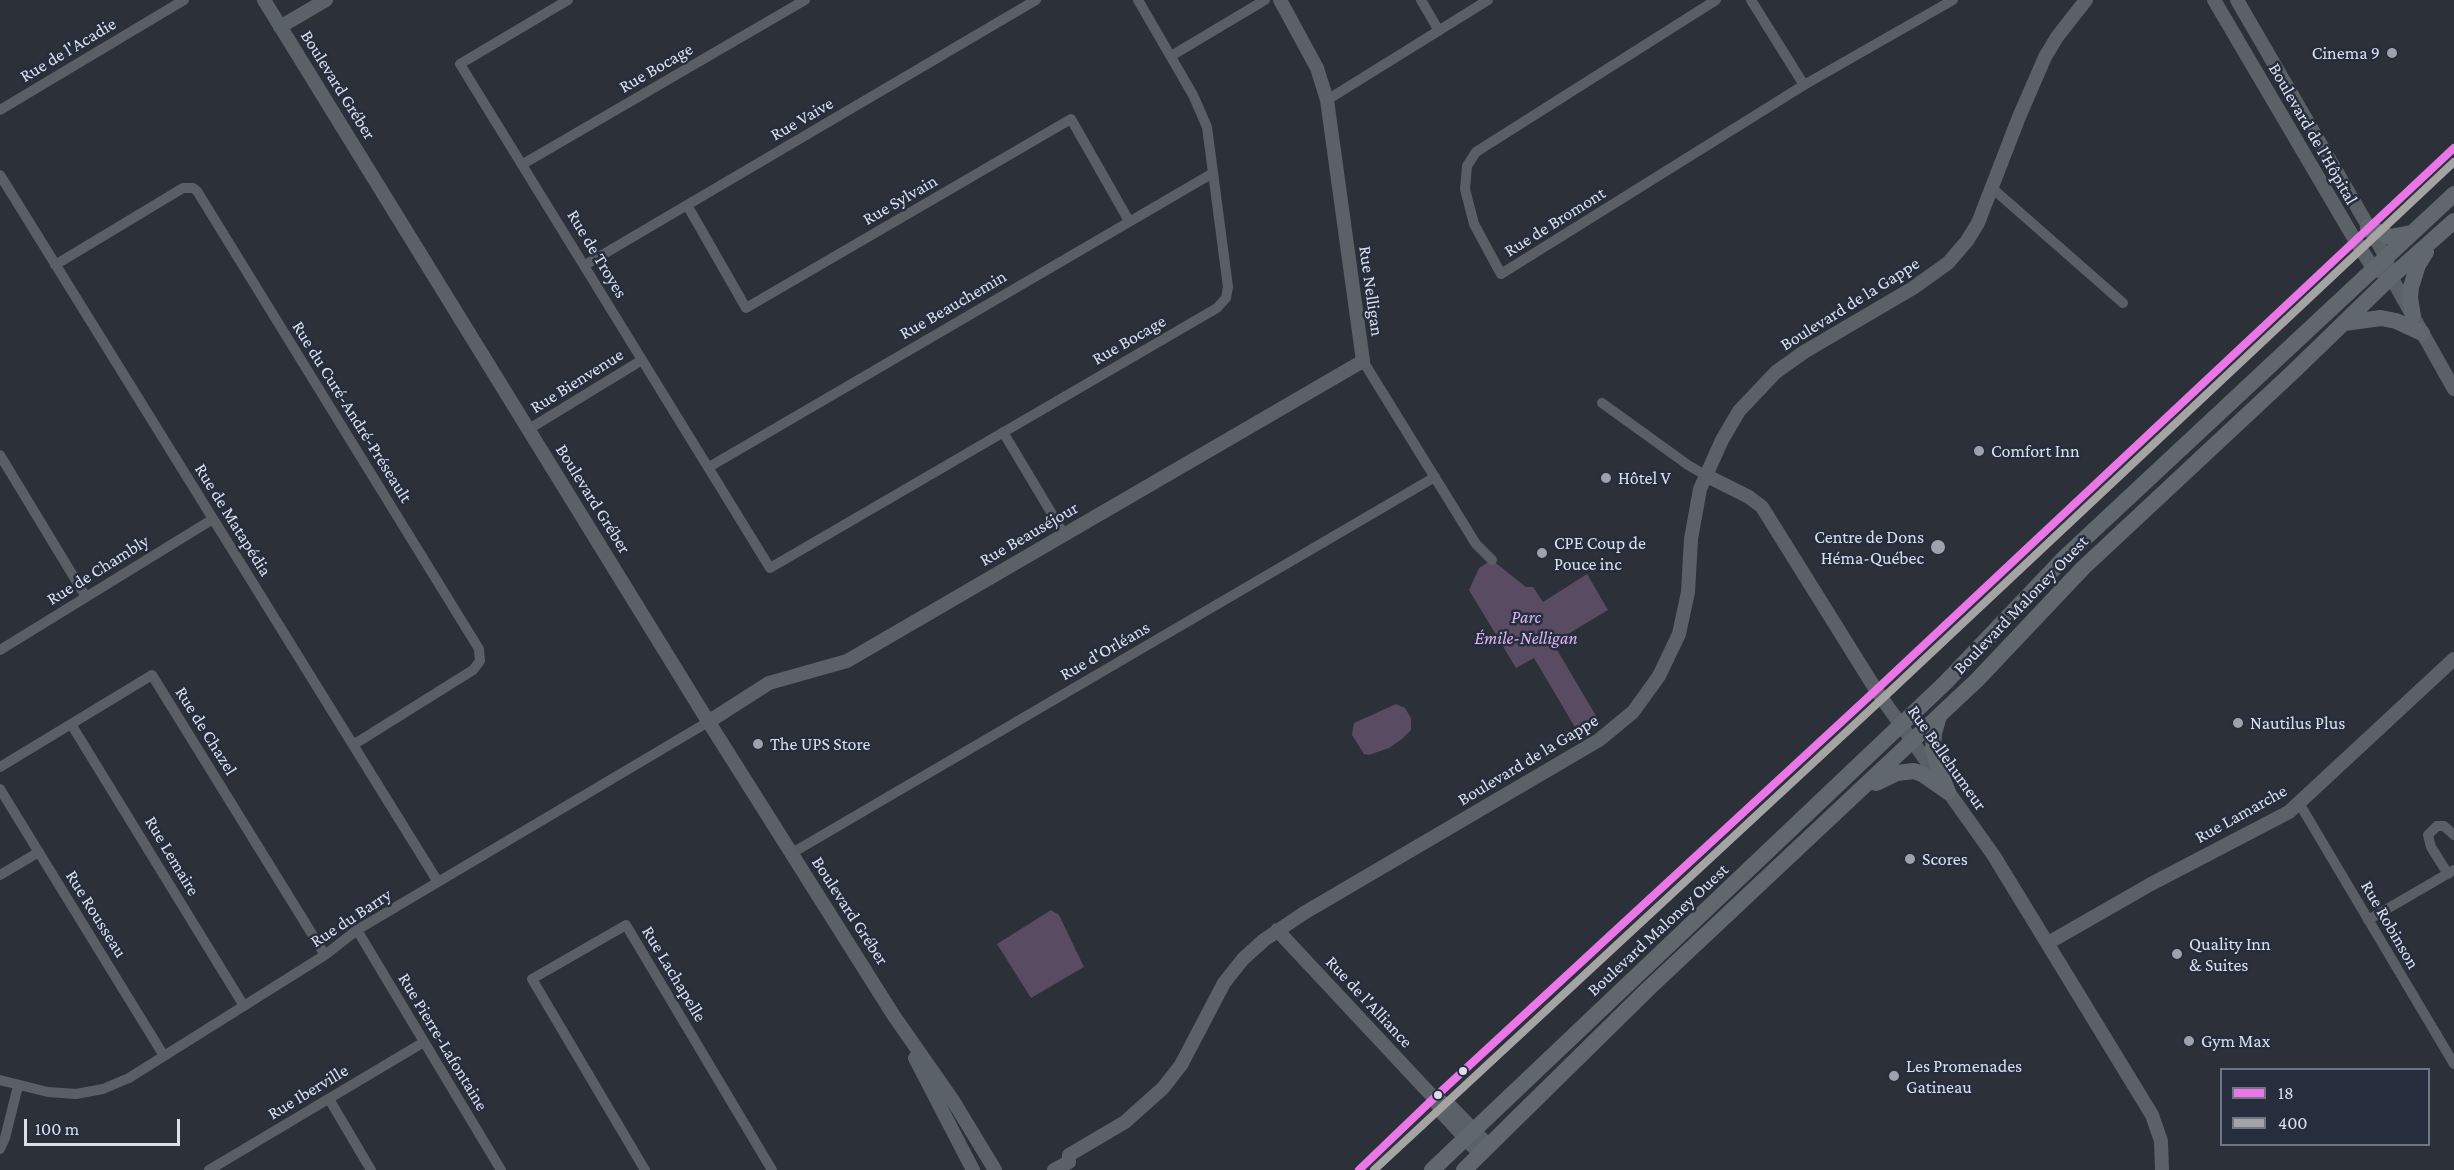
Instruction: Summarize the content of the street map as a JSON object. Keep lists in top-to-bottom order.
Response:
{
  "streets": {
    "main road": ["Boulevard Maloney Ouest"],
    "street": [
      "Rue de l'Acadie",
      "Rue Bocage",
      "Boulevard Gréber",
      "Rue Vaive",
      "Boulevard de l'Hôpital",
      "Rue Sylvain",
      "Rue de Bromont",
      "Rue de Troyes",
      "Rue Nelligan",
      "Boulevard de la Gappe",
      "Rue Beauchemin",
      "Rue Bienvenue",
      "Rue du Curé-André-Préseault",
      "Rue de Matapédia",
      "Rue Beauséjour",
      "Rue de Chambly",
      "Rue d'Orléans",
      "Rue de Chazel",
      "Rue Bellehumeur",
      "Rue Lamarche",
      "Rue Lemaire",
      "Rue Rousseau",
      "Rue du Barry",
      "Rue Robinson",
      "Rue Lachapelle",
      "Rue de l'Alliance",
      "Rue Pierre-Lafontaine",
      "Rue Iberville"
    ]
  },
  "crossings": [
    ["Rue Bocage", "Rue de Troyes"],
    ["Rue Bocage", "Rue Beauchemin"],
    ["Boulevard Gréber", "Rue Bienvenue"],
    ["Boulevard Gréber", "Rue Beauséjour"],
    ["Boulevard Gréber", "Rue d'Orléans"],
    ["Boulevard Gréber", "Rue du Barry"],
    ["Rue Vaive", "Rue Sylvain"],
    ["Rue Vaive", "Rue de Troyes"],
    ["Boulevard de l'Hôpital", "Boulevard Maloney Ouest"],
    ["Rue Sylvain", "Rue Beauchemin"],
    ["Rue de Troyes", "Rue Beauchemin"],
    ["Rue de Troyes", "Rue Bienvenue"],
    ["Rue Nelligan", "Rue Beauséjour"],
    ["Rue Nelligan", "Rue d'Orléans"],
    ["Boulevard de la Gappe", "Rue Bellehumeur"],
    ["Boulevard de la Gappe", "Rue de l'Alliance"],
    ["Rue du Curé-André-Préseault", "Rue de Matapédia"],
    ["Rue de Matapédia", "Rue de Chambly"],
    ["Rue de Matapédia", "Rue du Barry"],
    ["Rue Beauséjour", "Rue du Barry"],
    ["Boulevard Maloney Ouest", "Rue Bellehumeur"],
    ["Boulevard Maloney Ouest", "Rue de l'Alliance"],
    ["Rue de Chazel", "Rue Lemaire"],
    ["Rue de Chazel", "Rue du Barry"],
    ["Rue Bellehumeur", "Rue Lamarche"],
    ["Rue Lamarche", "Rue Robinson"],
    ["Rue Lemaire", "Rue du Barry"],
    ["Rue Rousseau", "Rue du Barry"],
    ["Rue du Barry", "Rue Pierre-Lafontaine"],
    ["Rue Pierre-Lafontaine", "Rue Iberville"]
  ],
  "parks": ["Parc Émile-Nelligan"],
  "places": [
    "Cinema 9",
    "Comfort Inn",
    "Hôtel V",
    "Centre de Dons Héma-Québec",
    "CPE Coup de Pouce inc",
    "Nautilus Plus",
    "The UPS Store",
    "Scores",
    "Quality Inn & Suites",
    "Gym Max",
    "Les Promenades Gatineau"
  ],
  "lines": ["transit line 18", "transit line 400"],
  "legend": ["18", "400"],
  "scale_bar": "100 m"
}
